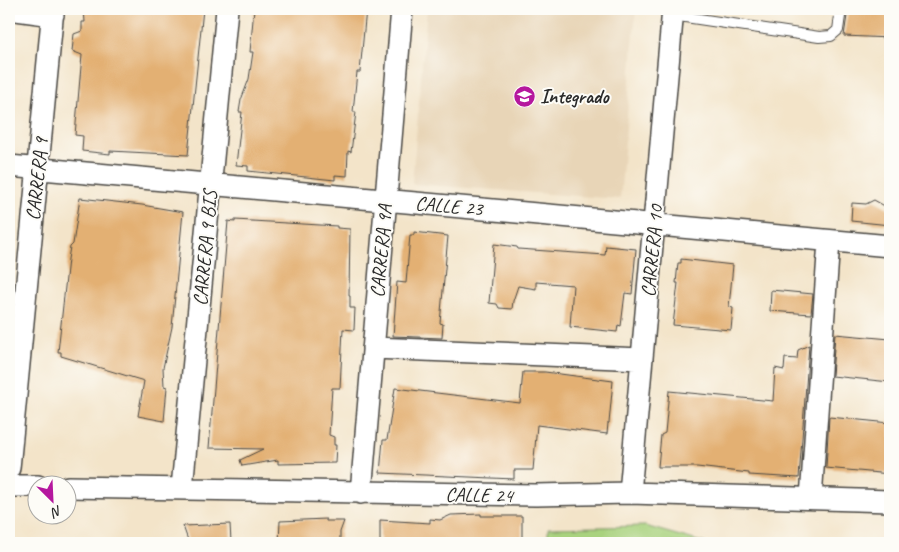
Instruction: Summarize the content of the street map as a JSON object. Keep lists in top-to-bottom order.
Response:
{
  "streets": {
    "street": [
      "CARRERA 9",
      "CALLE 23",
      "CARRERA 9 BIS",
      "CARRERA 9A",
      "CARRERA 10",
      "CALLE 24"
    ]
  },
  "crossings": [
    ["CARRERA 9", "CALLE 23"],
    ["CALLE 23", "CARRERA 9 BIS"],
    ["CALLE 23", "CARRERA 9A"],
    ["CALLE 23", "CARRERA 10"],
    ["CARRERA 9 BIS", "CALLE 24"],
    ["CARRERA 9A", "CALLE 24"],
    ["CARRERA 10", "CALLE 24"]
  ],
  "places": {
    "school or university": ["Integrado"]
  },
  "north": "bottom right"
}
